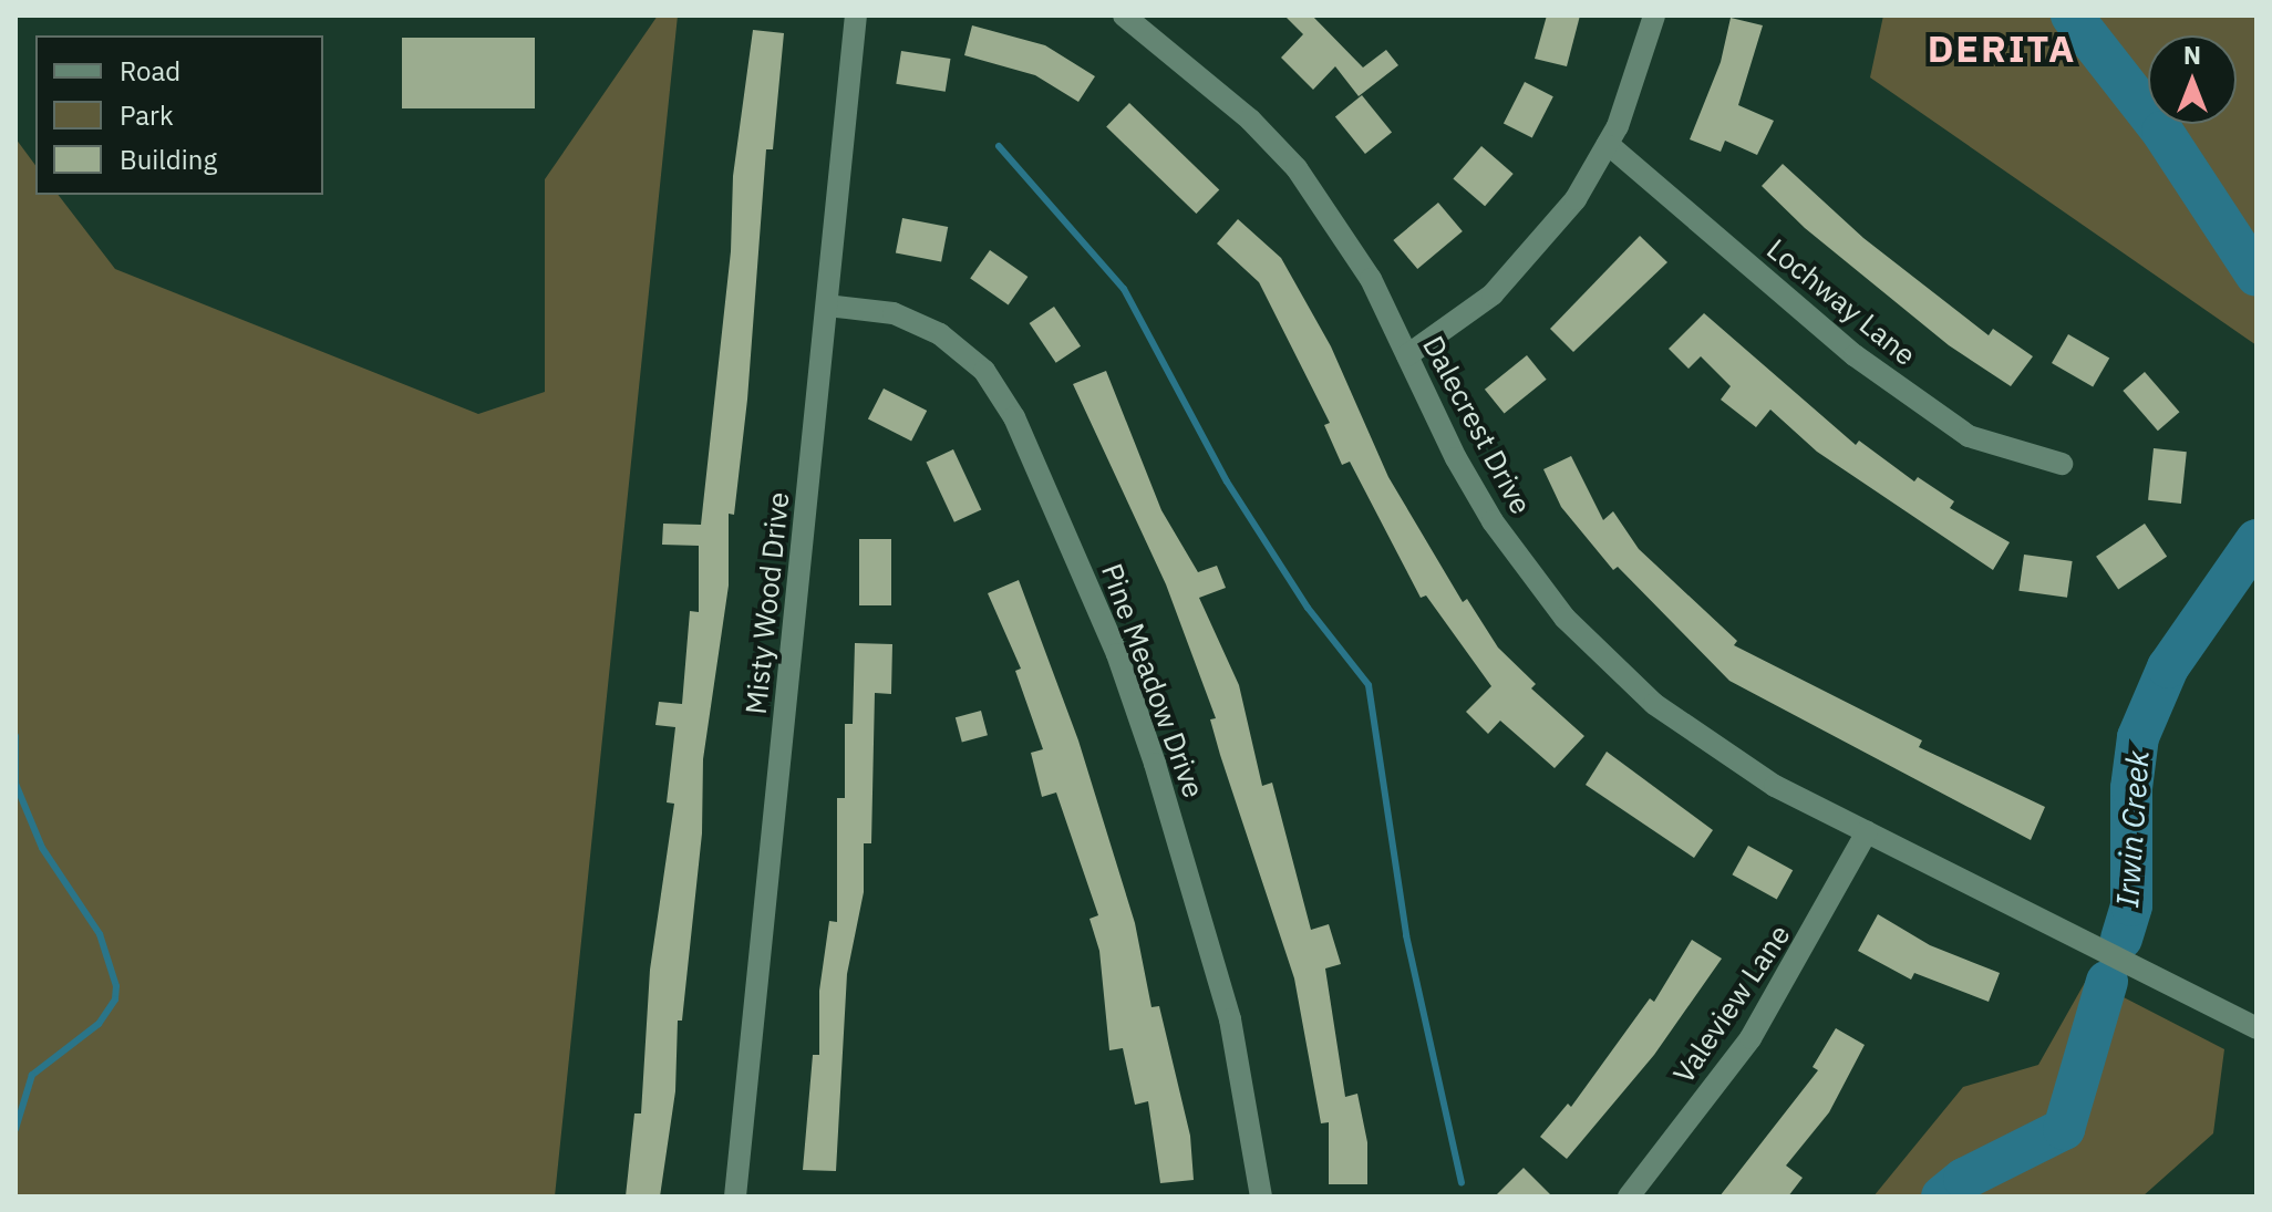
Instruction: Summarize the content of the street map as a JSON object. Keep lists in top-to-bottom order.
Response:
{
  "streets": {
    "street": [
      "Lochway Lane",
      "Dalecrest Drive",
      "Misty Wood Drive",
      "Pine Meadow Drive",
      "Valeview Lane"
    ]
  },
  "crossings": [
    ["Dalecrest Drive", "Valeview Lane"],
    ["Misty Wood Drive", "Pine Meadow Drive"]
  ],
  "districts": ["DERITA"],
  "water": ["Irwin Creek"],
  "legend": ["Road", "Park", "Building"],
  "north": "top"
}
